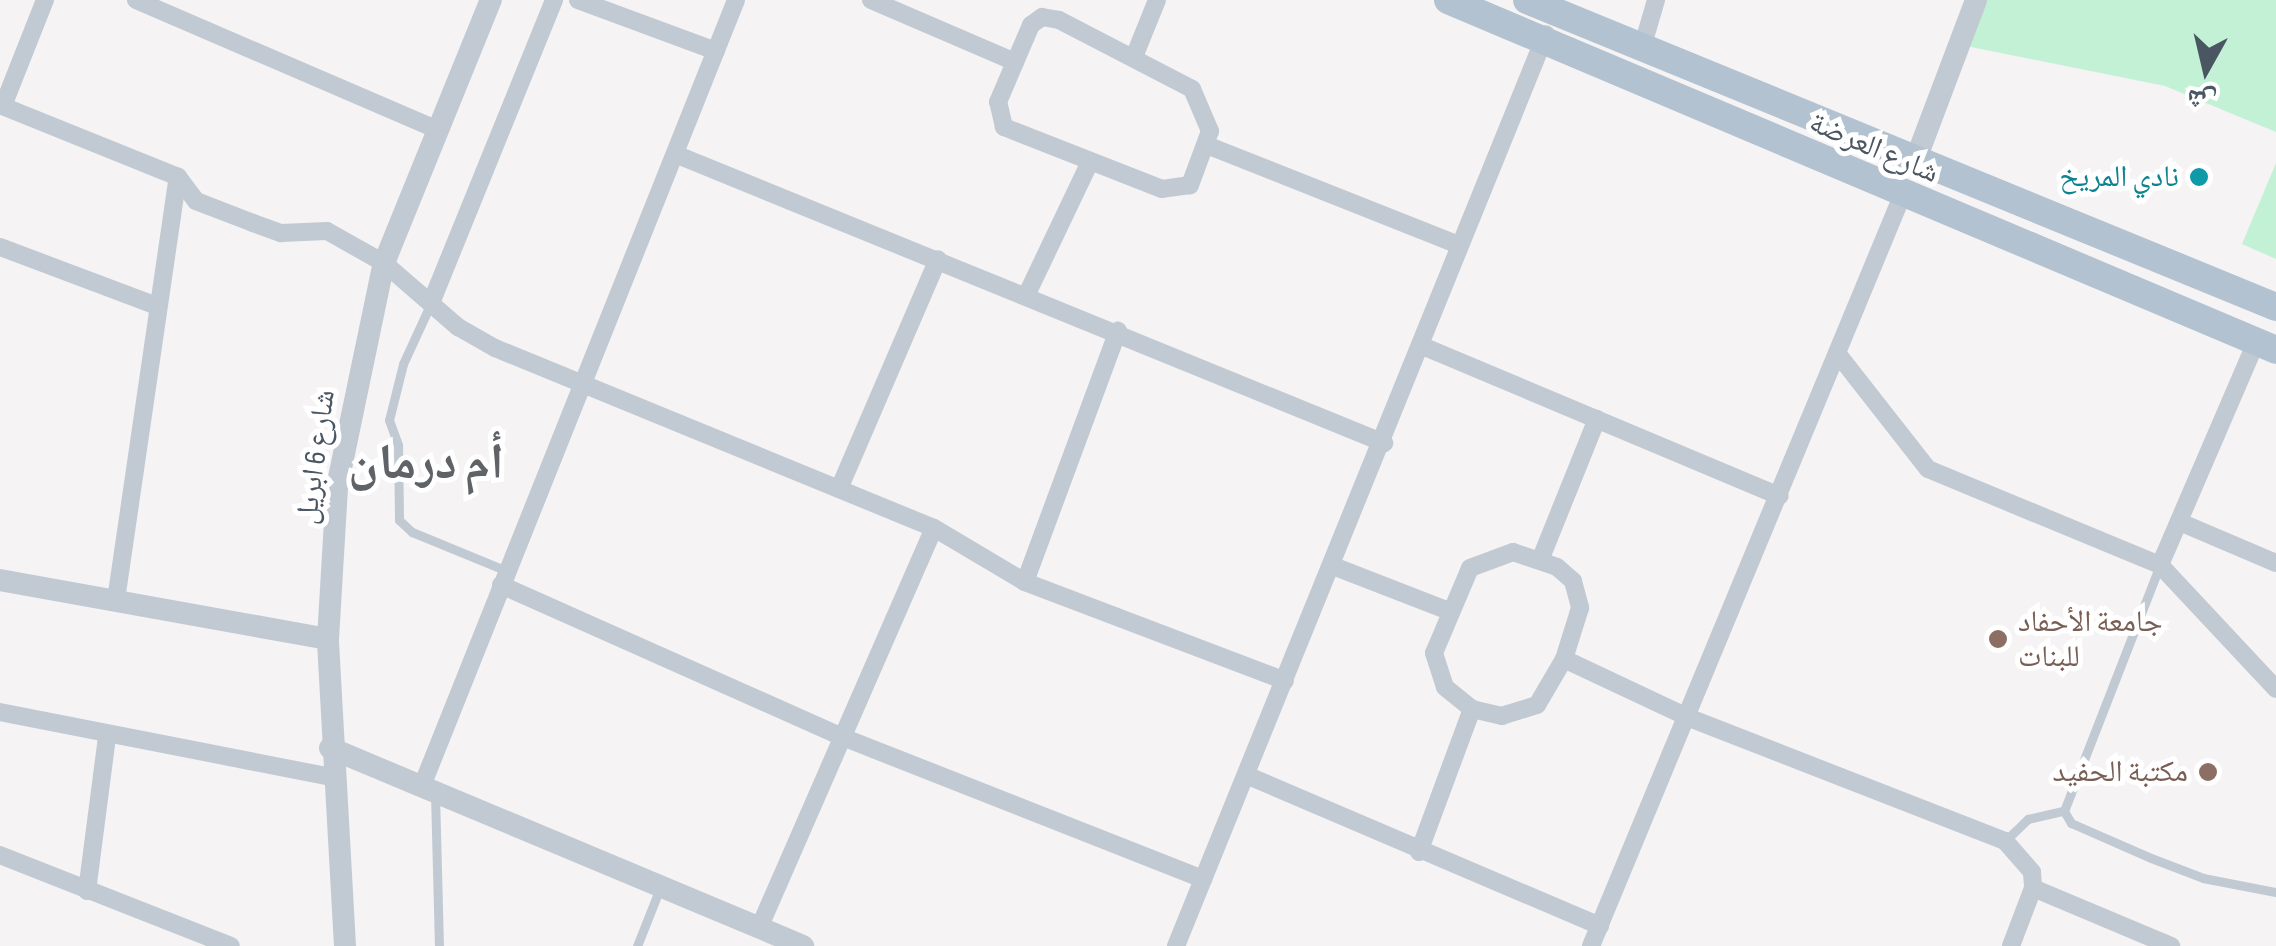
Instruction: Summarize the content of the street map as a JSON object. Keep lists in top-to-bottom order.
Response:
{
  "streets": {
    "main road": ["شارع العرضة"],
    "street": ["شارع 6 ابريل"]
  },
  "districts": ["أم درمان"],
  "places": ["نادي المريخ", "جامعة الأحفاد للبنات", "مكتبة الحفيد"],
  "north": "bottom"
}
